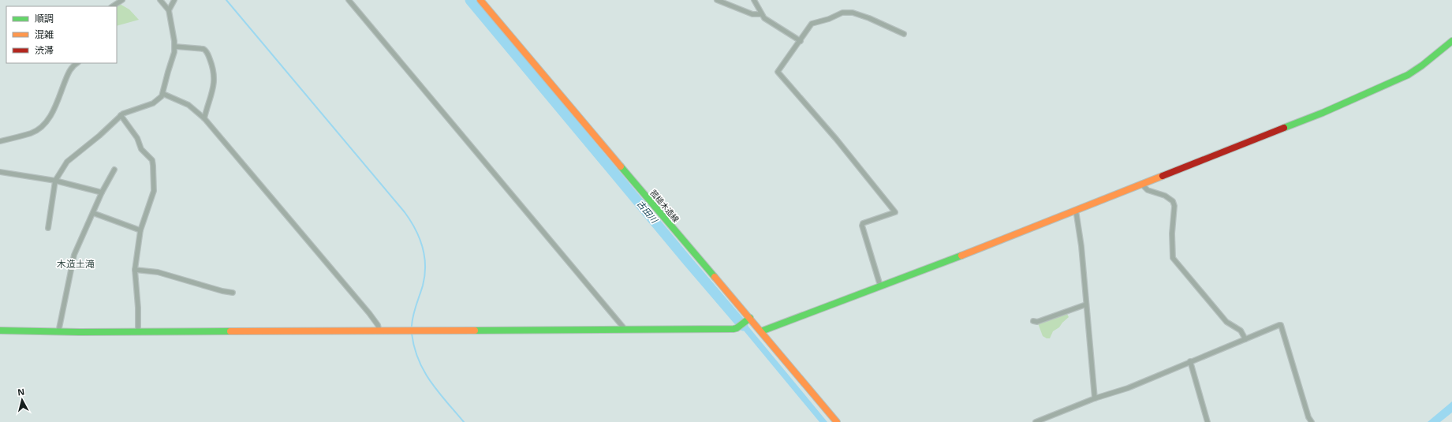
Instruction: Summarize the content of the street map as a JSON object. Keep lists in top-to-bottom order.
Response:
{
  "streets": {
    "street": ["菰槌木造線"]
  },
  "districts": ["木造土滝"],
  "water": ["古田川"],
  "legend": ["順調", "混雑", "渋滞"],
  "north": "top"
}
